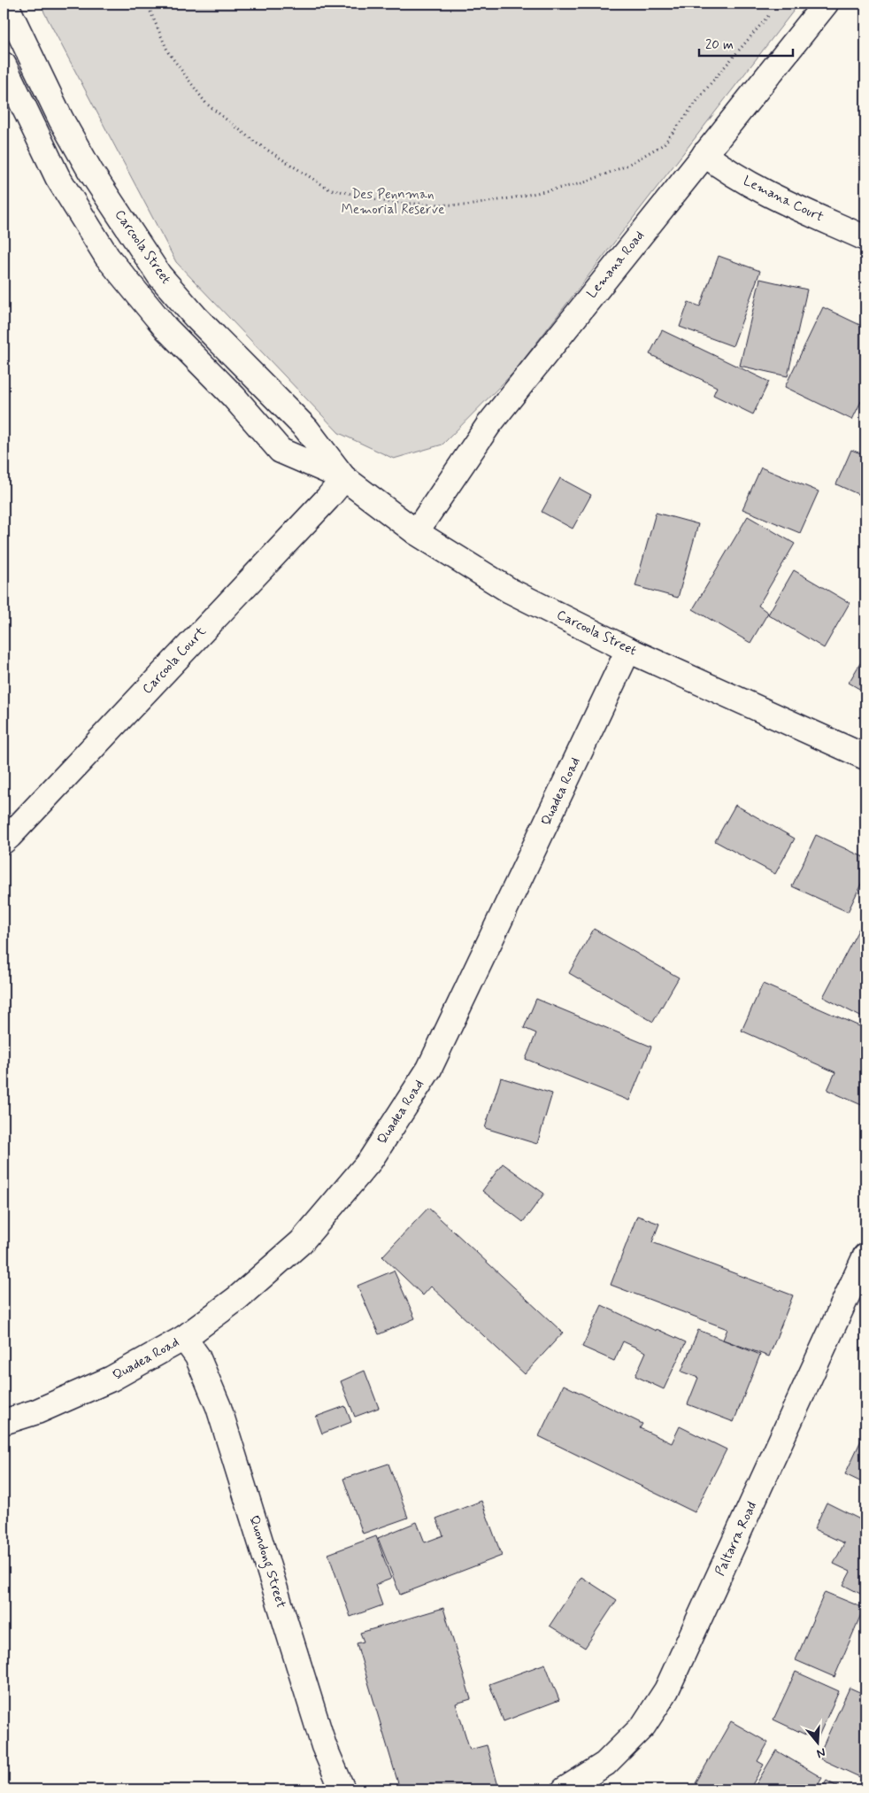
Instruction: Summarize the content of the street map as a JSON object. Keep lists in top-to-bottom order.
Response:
{
  "streets": {
    "street": [
      "Lemana Court",
      "Carcoola Street",
      "Lemana Road",
      "Carcoola Court",
      "Quadea Road",
      "Paltarra Road",
      "Quondong Street"
    ]
  },
  "crossings": [
    ["Lemana Court", "Lemana Road"],
    ["Carcoola Street", "Lemana Road"],
    ["Carcoola Street", "Carcoola Court"],
    ["Carcoola Street", "Quadea Road"],
    ["Quadea Road", "Quondong Street"]
  ],
  "parks": ["Des Pennman Memorial Reserve"],
  "scale_bar": "20 m",
  "north": "bottom"
}
